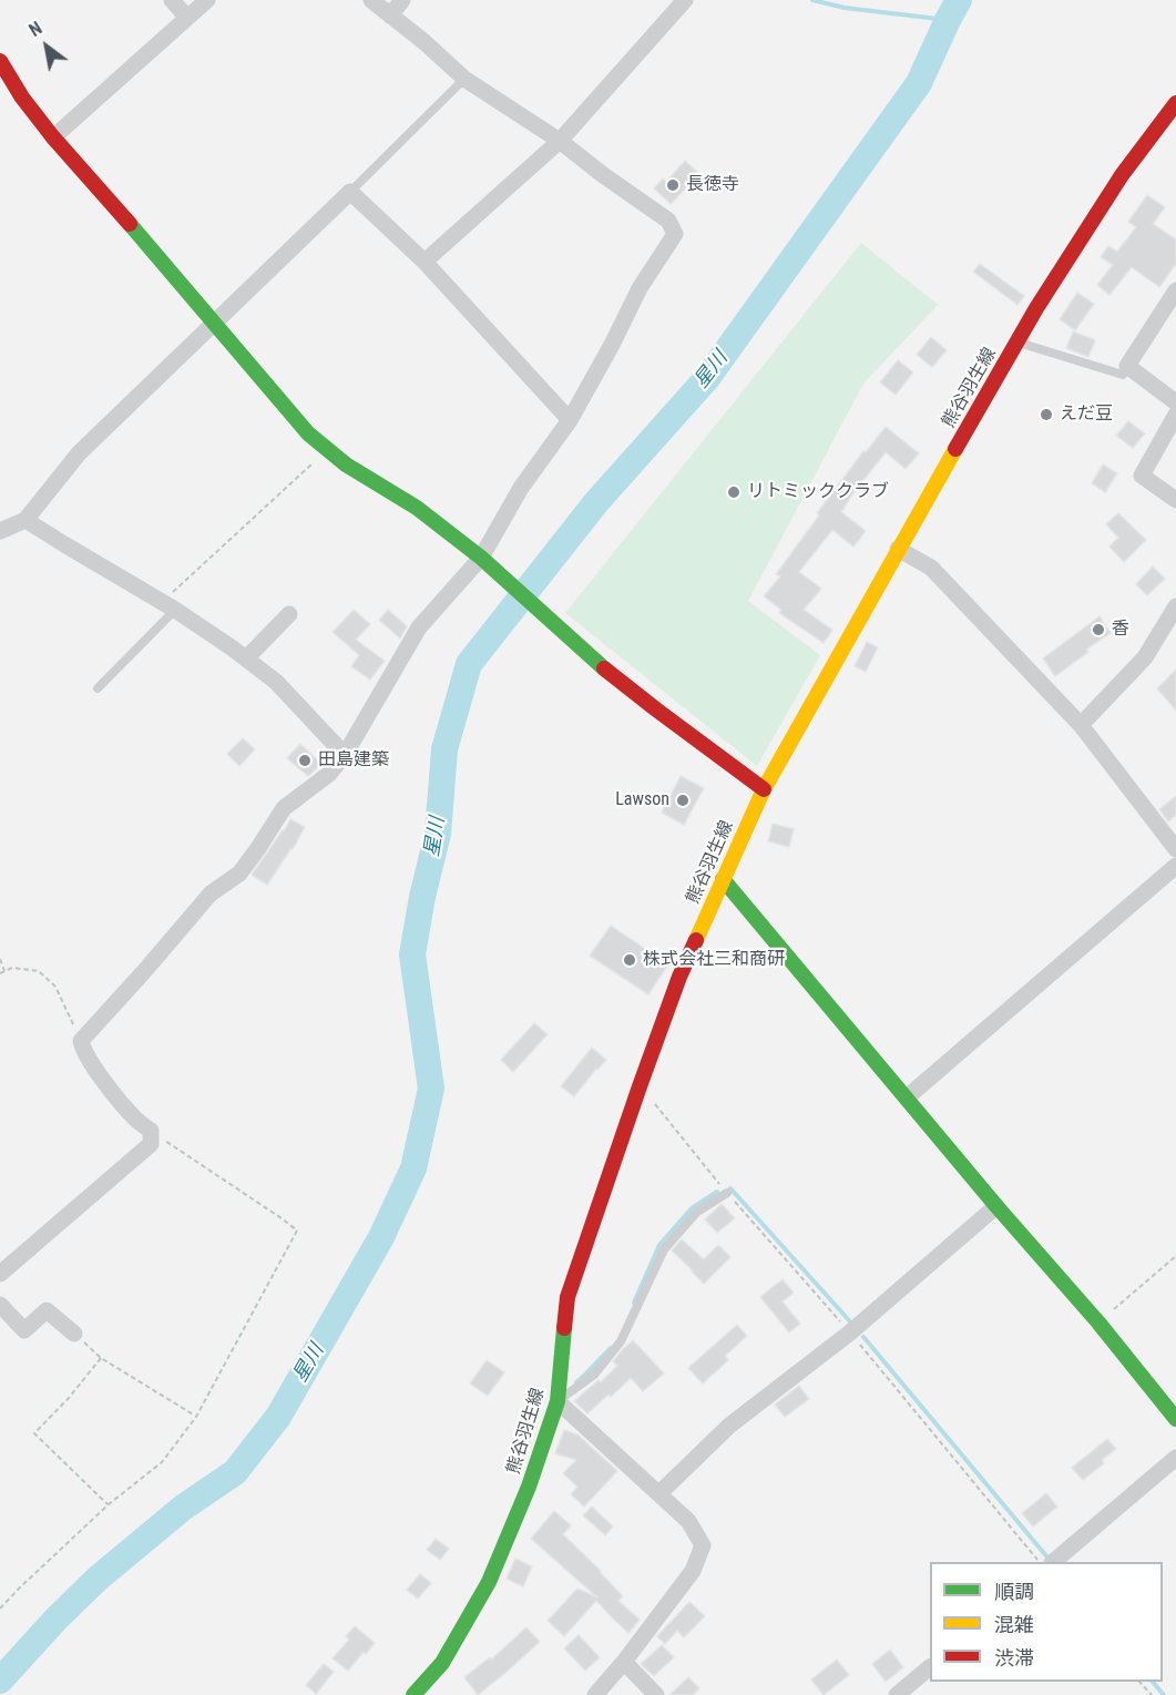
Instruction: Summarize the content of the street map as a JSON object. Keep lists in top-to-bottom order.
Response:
{
  "streets": {
    "main road": ["熊谷羽生線"]
  },
  "water": ["星川"],
  "places": [
    "長徳寺",
    "えだ豆",
    "リトミッククラブ",
    "香",
    "田島建築",
    "Lawson",
    "株式会社三和商研"
  ],
  "legend": ["順調", "混雑", "渋滞"],
  "north": "top left"
}
